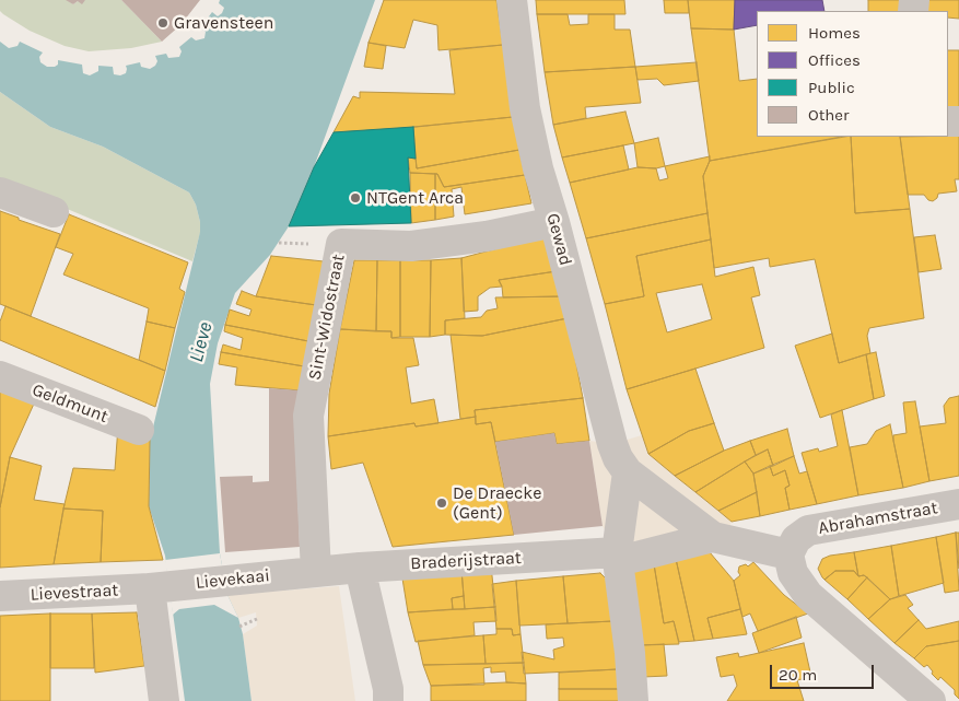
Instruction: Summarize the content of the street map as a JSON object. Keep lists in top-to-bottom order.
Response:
{
  "streets": {
    "street": [
      "Gewad",
      "Sint-Widostraat",
      "Geldmunt",
      "Abrahamstraat",
      "Braderijstraat",
      "Lievekaai",
      "Lievestraat"
    ]
  },
  "crossings": [
    ["Gewad", "Sint-Widostraat"],
    ["Sint-Widostraat", "Braderijstraat"],
    ["Sint-Widostraat", "Lievekaai"],
    ["Braderijstraat", "Lievekaai"],
    ["Lievekaai", "Lievestraat"]
  ],
  "water": ["Lieve"],
  "places": ["Gravensteen", "NTGent Arca", "De Draecke (Gent)"],
  "legend": [
    "Homes",
    "Offices",
    "Public",
    "Other"
  ],
  "scale_bar": "20 m"
}
